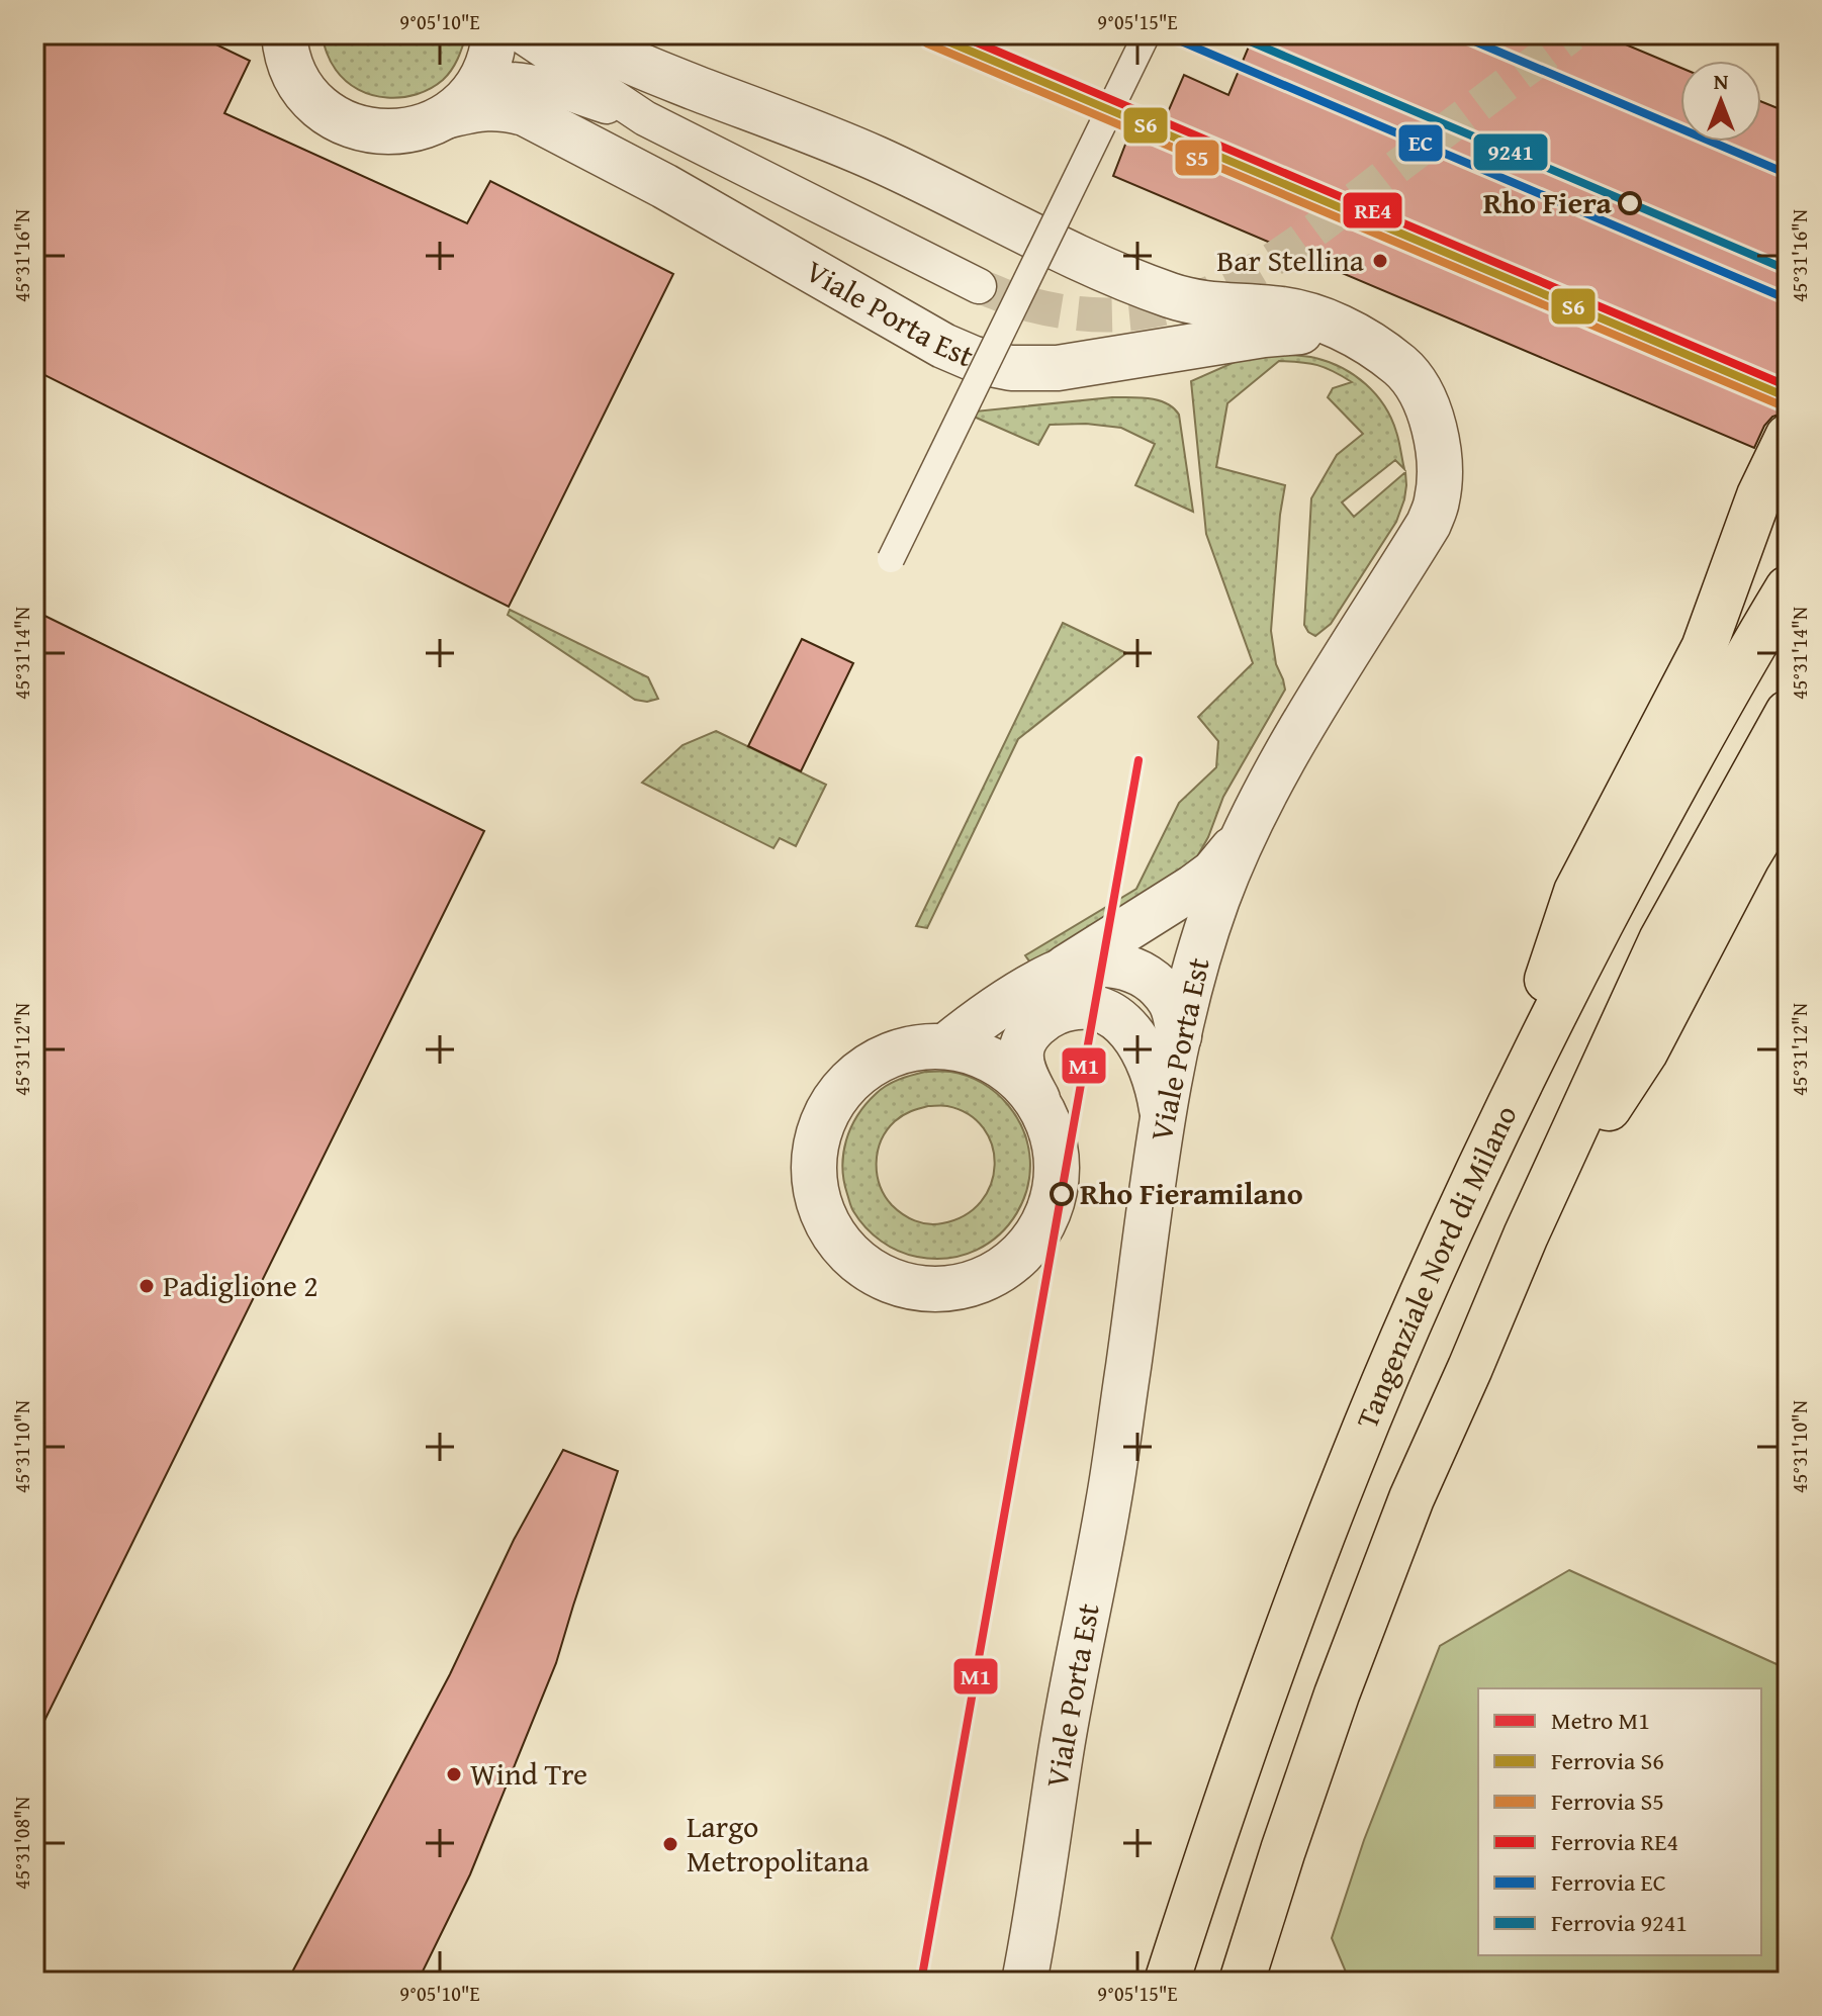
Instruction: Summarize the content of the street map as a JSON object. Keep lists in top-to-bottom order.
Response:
{
  "streets": {
    "highway": ["Tangenziale Nord di Milano"],
    "street": ["Viale Porta Est"]
  },
  "places": [
    "Rho Fiera",
    "Bar Stellina",
    "Rho Fieramilano",
    "Padiglione 2",
    "Wind Tre",
    "Largo Metropolitana"
  ],
  "lines": [
    "rail line S6",
    "rail line RE4",
    "rail line EC",
    "rail line 9241",
    "rail line S5",
    "metro line M1"
  ],
  "legend": [
    "Metro M1",
    "Ferrovia S6",
    "Ferrovia S5",
    "Ferrovia RE4",
    "Ferrovia EC",
    "Ferrovia 9241"
  ],
  "north": "top",
  "coordinates": [
    "9°05'10\"E",
    "9°05'15\"E",
    "45°31'16\"N",
    "45°31'14\"N",
    "45°31'12\"N",
    "45°31'10\"N",
    "45°31'08\"N"
  ]
}
